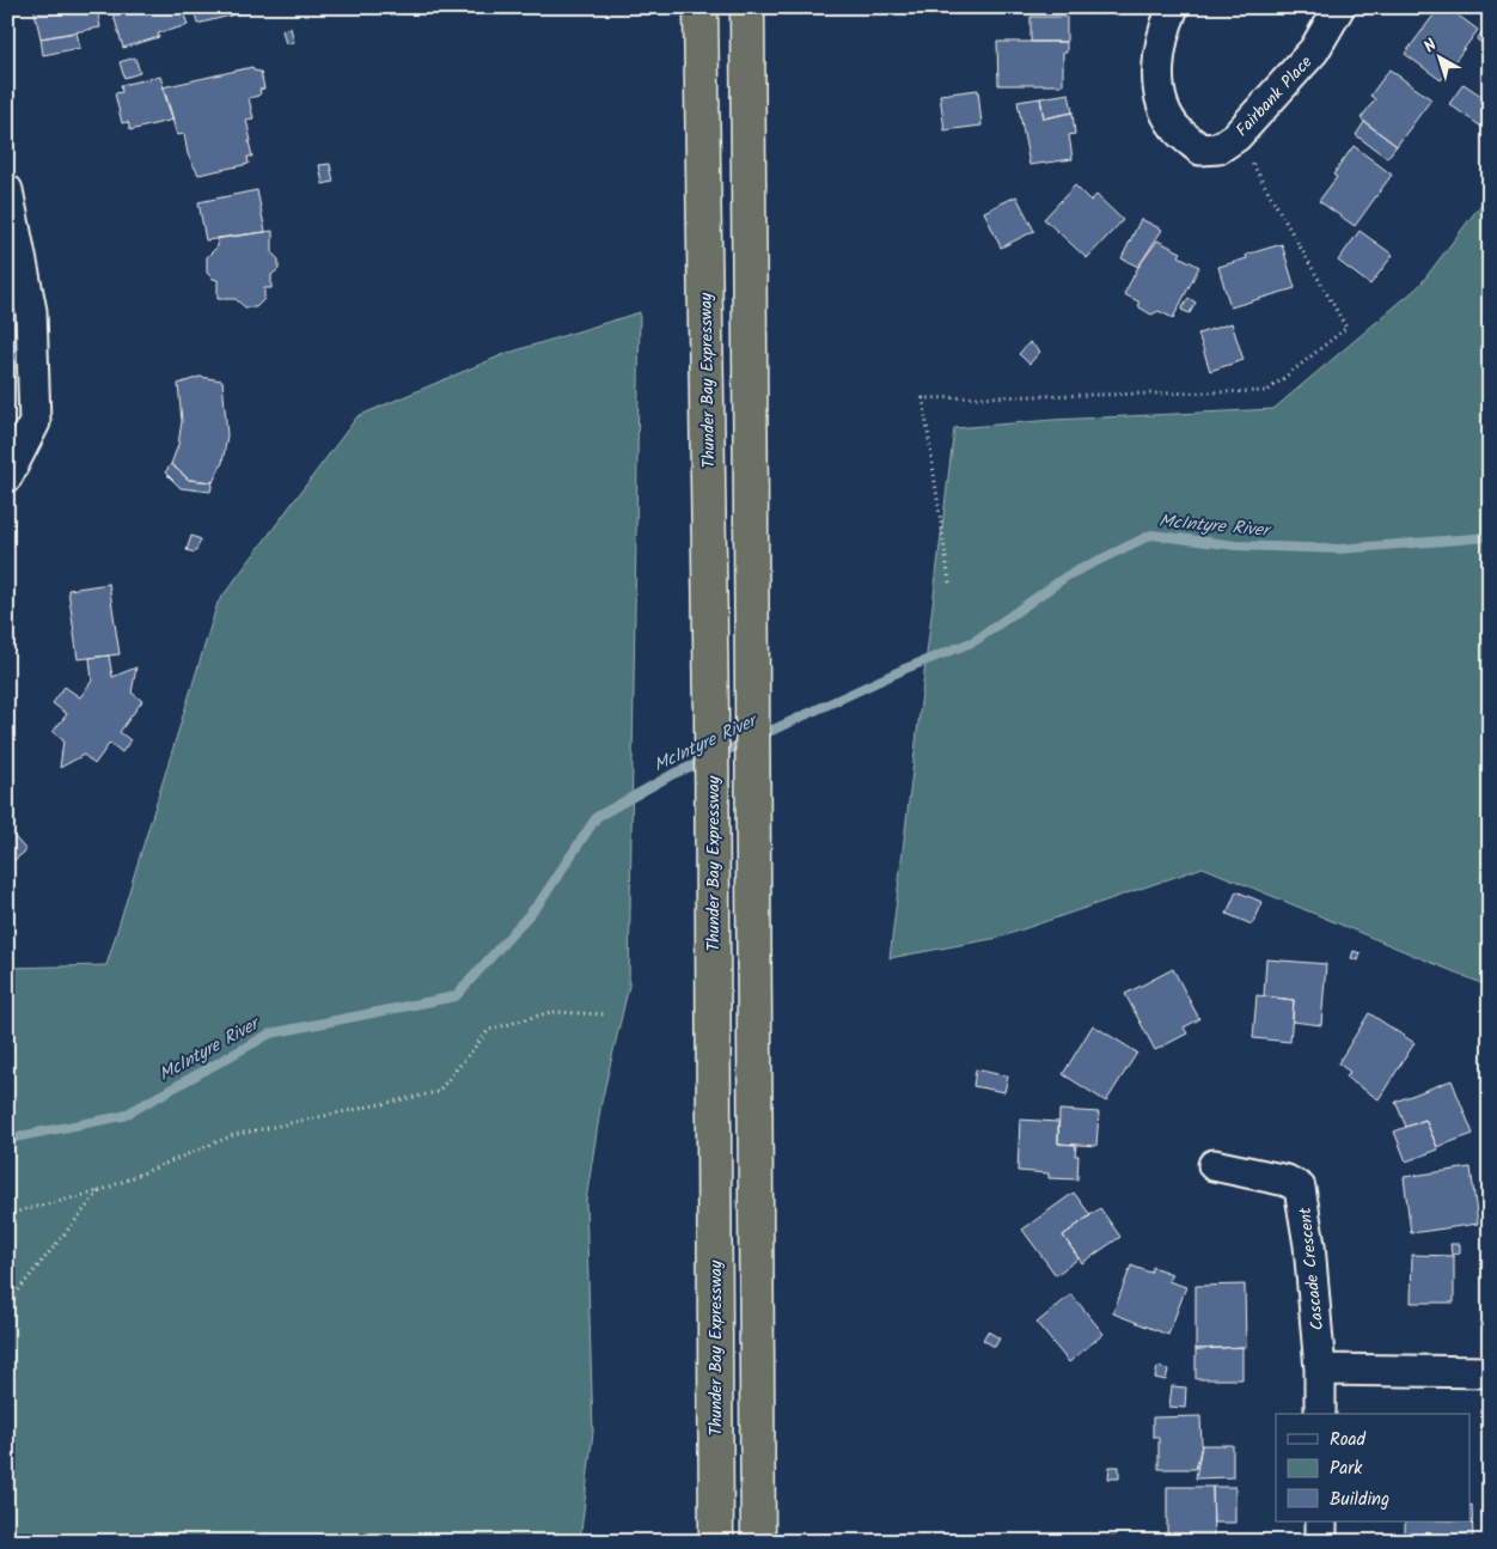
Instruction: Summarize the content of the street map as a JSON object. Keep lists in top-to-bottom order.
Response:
{
  "streets": {
    "highway": ["Thunder Bay Expressway"],
    "street": ["Fairbank Place", "Cascade Crescent"]
  },
  "water": ["McIntyre River"],
  "legend": ["Road", "Park", "Building"],
  "north": "top left"
}
